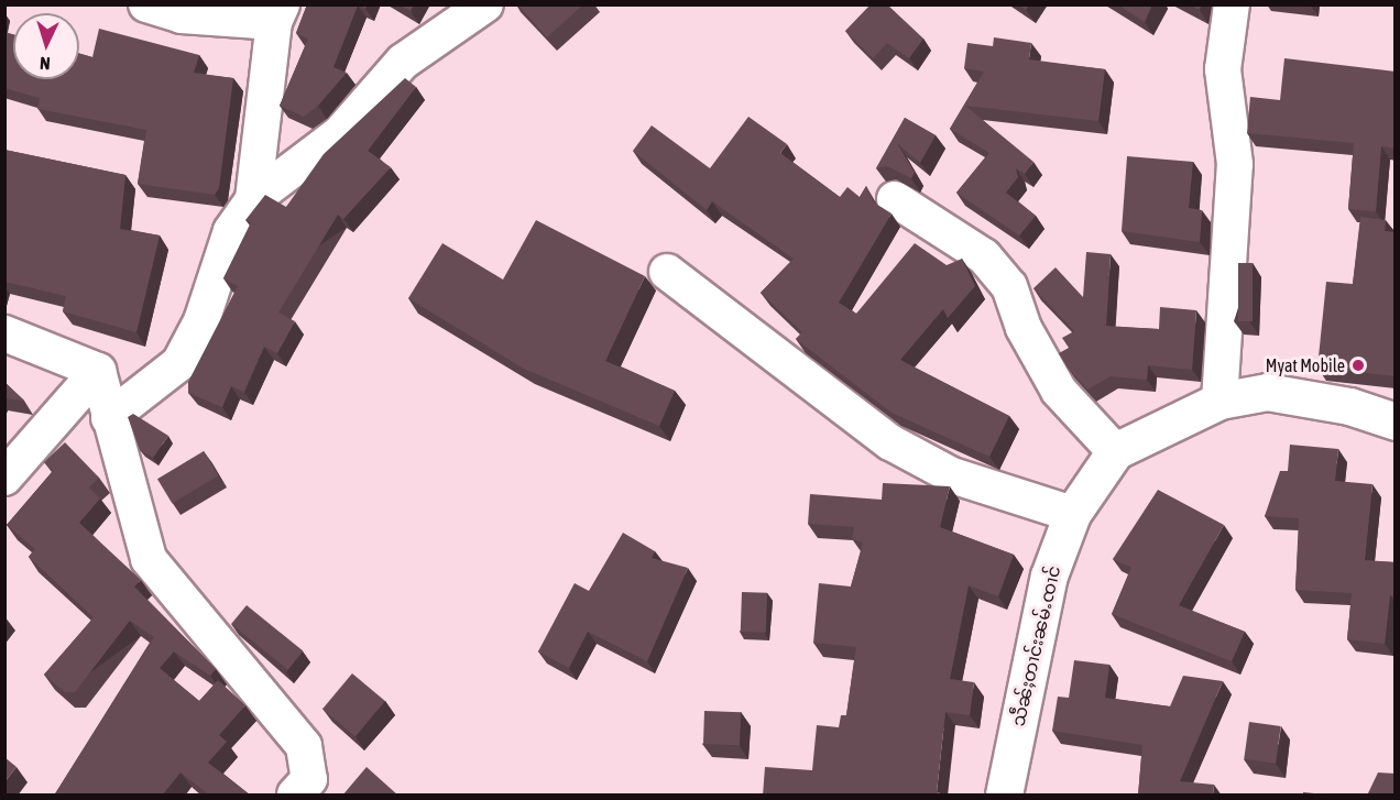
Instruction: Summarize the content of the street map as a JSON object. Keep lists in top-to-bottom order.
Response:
{
  "streets": {
    "highway": ["သဵၼ်ႈတၢင်းၼမ်ႉၸၢင်"]
  },
  "places": ["Myat Mobile"],
  "north": "bottom"
}
